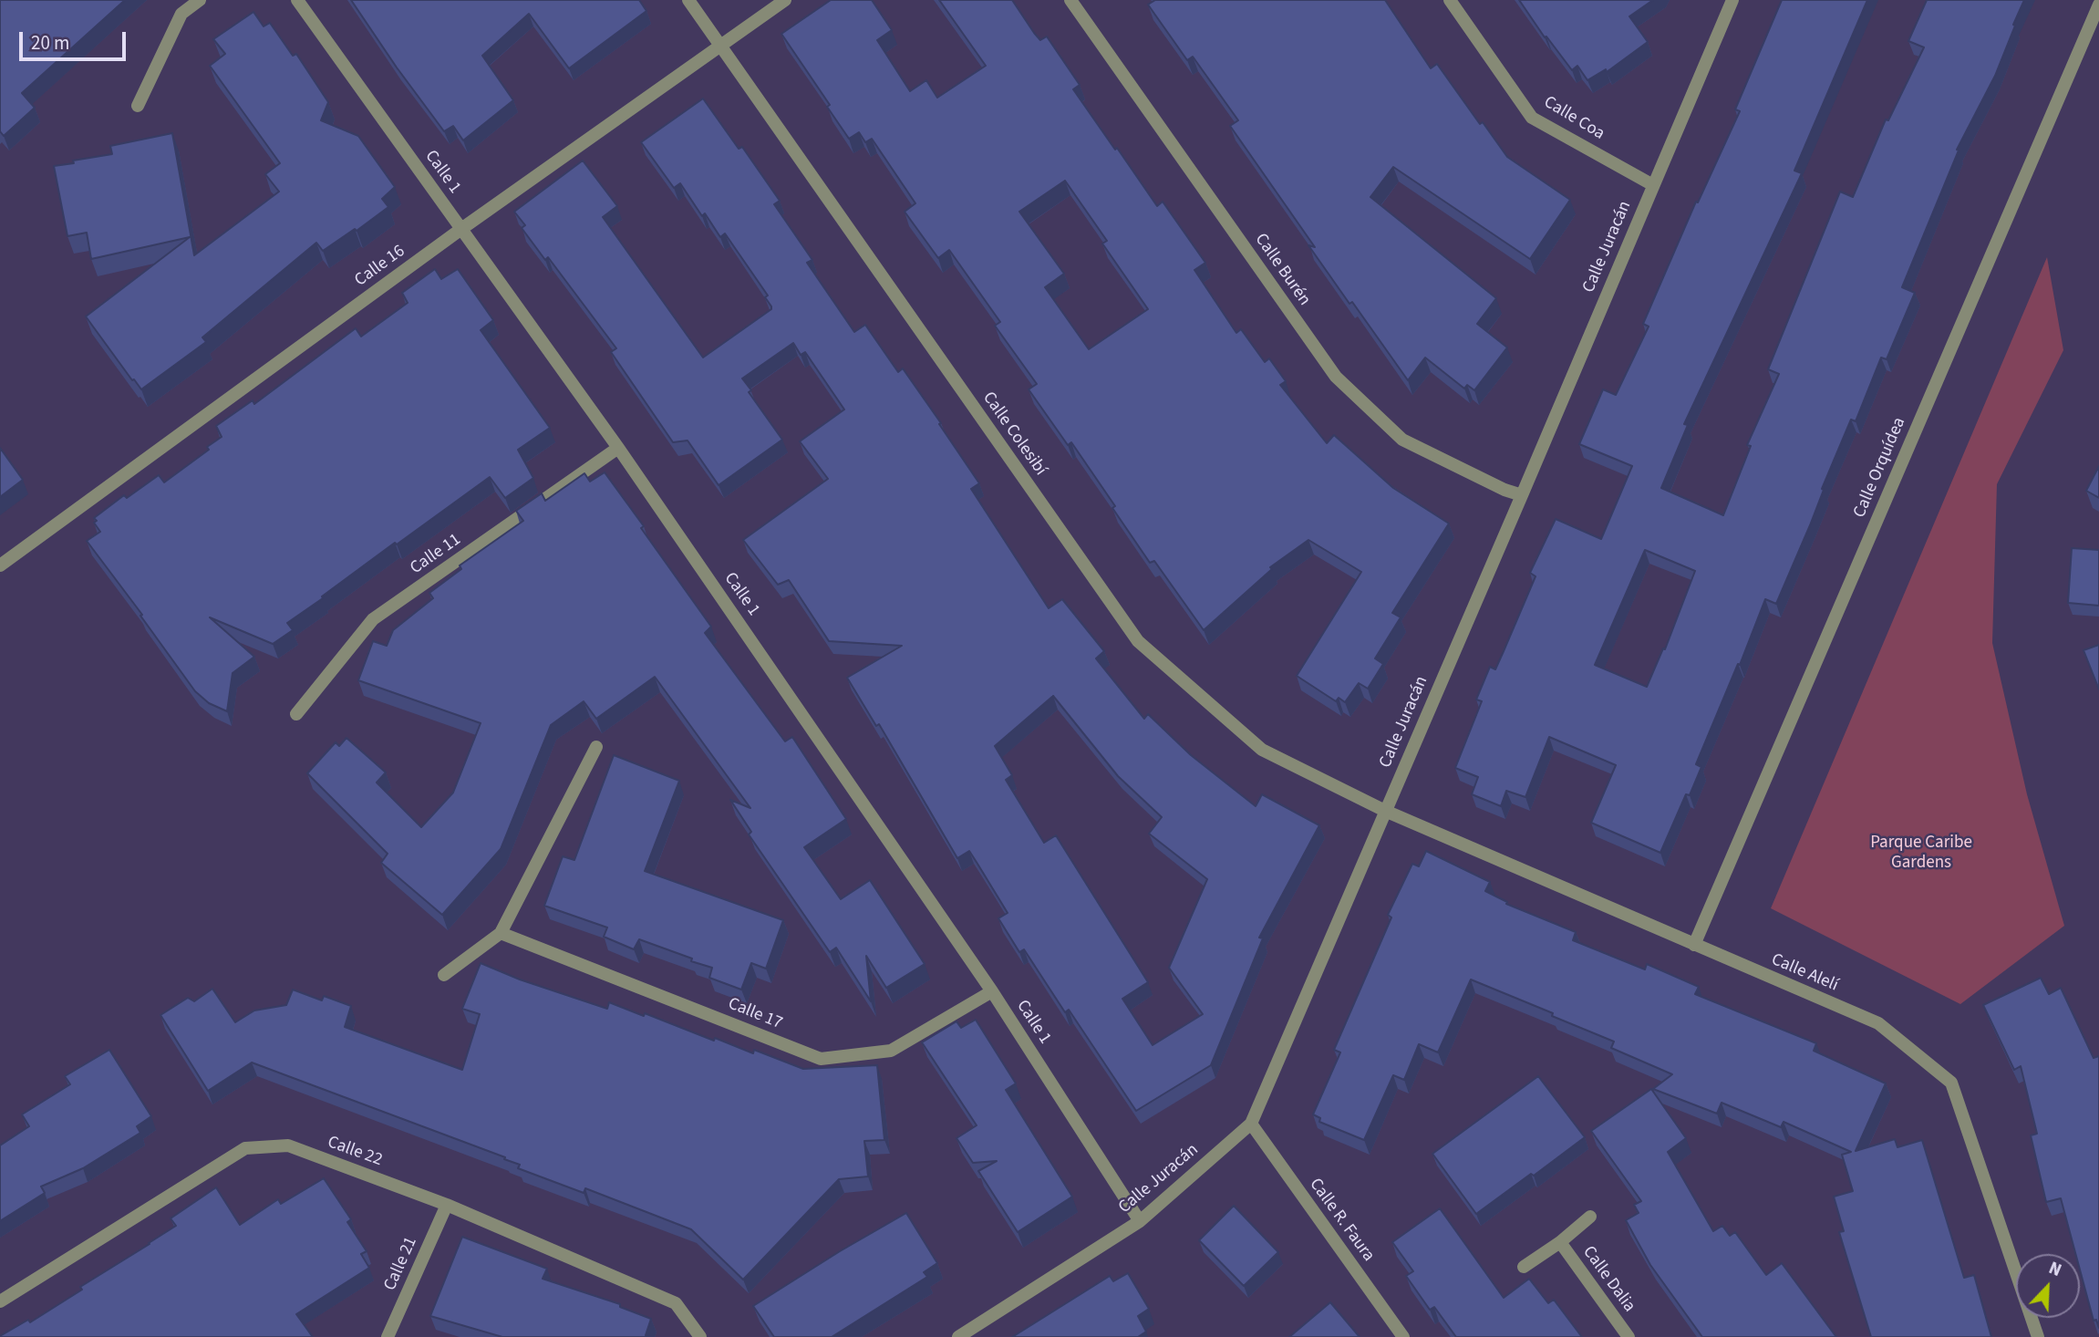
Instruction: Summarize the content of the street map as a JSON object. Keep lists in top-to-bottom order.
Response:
{
  "streets": {
    "street": [
      "Calle Coa",
      "Calle 1",
      "Calle Juracán",
      "Calle 16",
      "Calle Burén",
      "Calle Colesibí",
      "Calle Orquídea",
      "Calle 11",
      "Calle Alelí",
      "Calle 17",
      "Calle 22",
      "Calle R. Faura",
      "Calle 21",
      "Calle Dalia"
    ]
  },
  "crossings": [
    ["Calle Coa", "Calle Juracán"],
    ["Calle 1", "Calle Juracán"],
    ["Calle 1", "Calle 16"],
    ["Calle 1", "Calle 11"],
    ["Calle 1", "Calle 17"],
    ["Calle Juracán", "Calle Burén"],
    ["Calle Juracán", "Calle Colesibí"],
    ["Calle Juracán", "Calle Alelí"],
    ["Calle Juracán", "Calle R. Faura"],
    ["Calle 16", "Calle Colesibí"],
    ["Calle Colesibí", "Calle Alelí"],
    ["Calle Orquídea", "Calle Alelí"],
    ["Calle 22", "Calle 21"]
  ],
  "parks": ["Parque Caribe Gardens"],
  "scale_bar": "20 m",
  "north": "top right"
}
